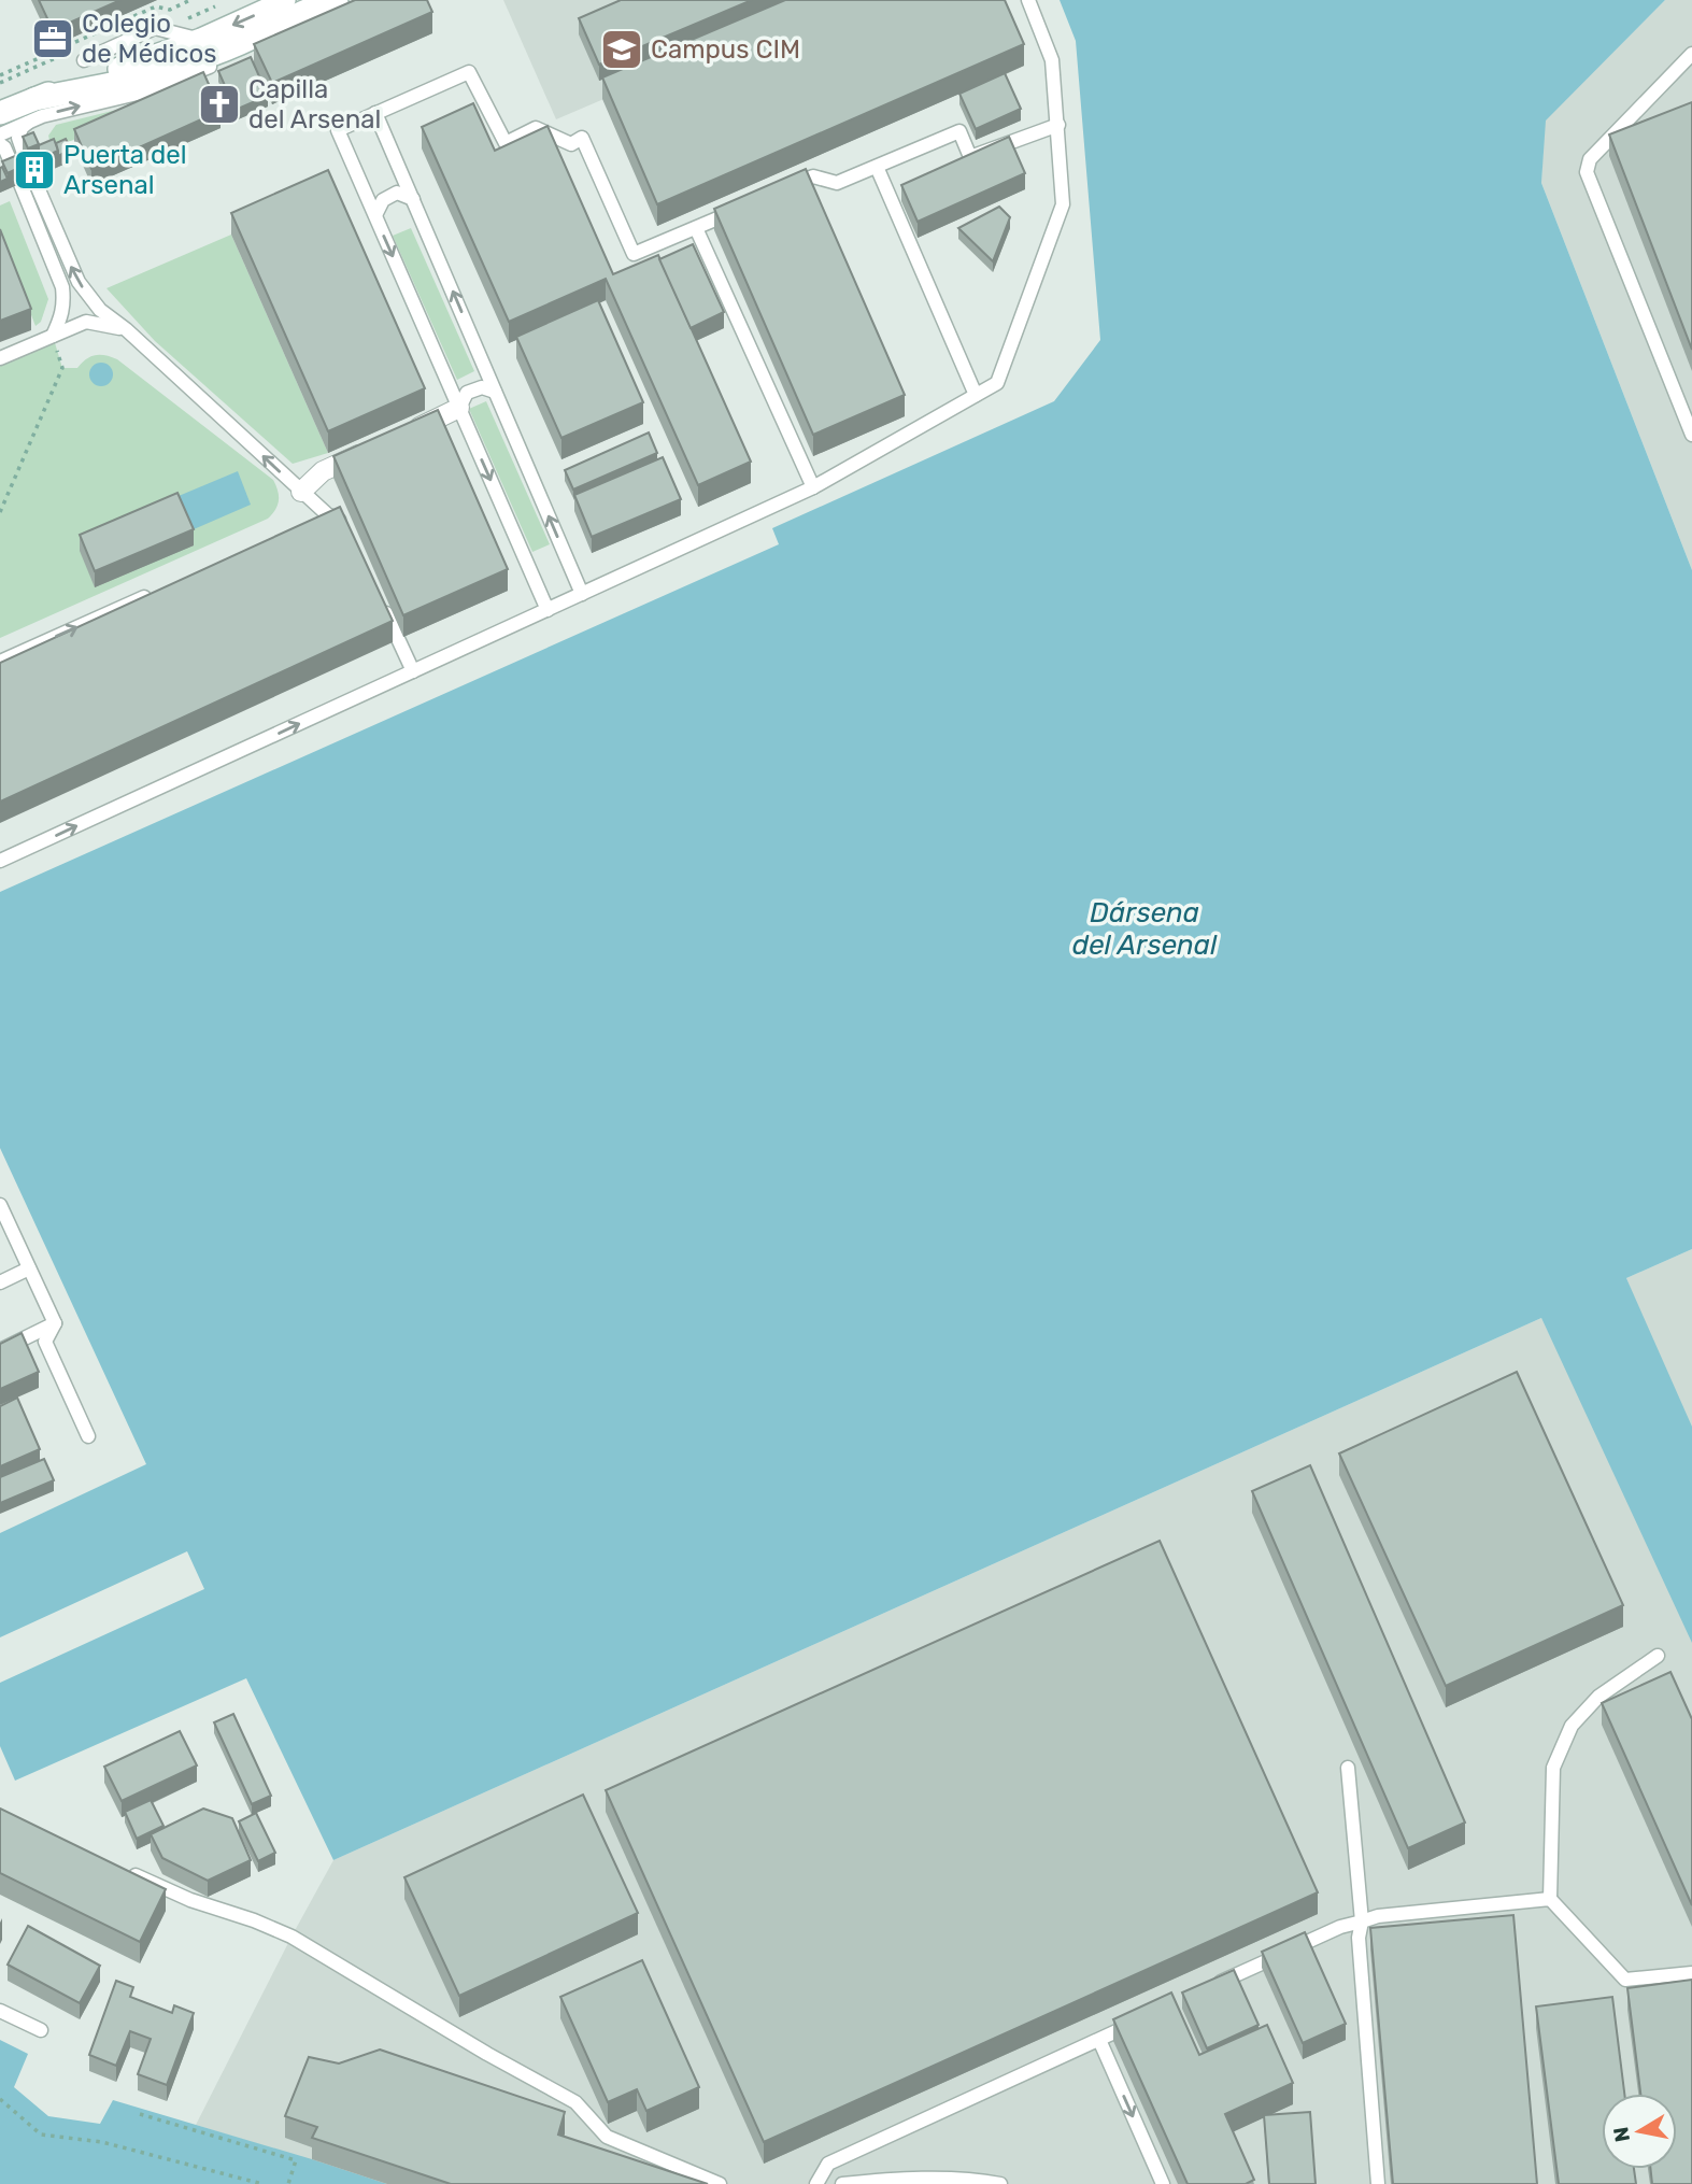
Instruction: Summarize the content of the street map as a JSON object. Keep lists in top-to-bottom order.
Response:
{
  "water": ["Dársena del Arsenal"],
  "places": {
    "office": ["Colegio de Médicos"],
    "school or university": ["Campus CIM"],
    "church": ["Capilla del Arsenal"],
    "building": ["Puerta del Arsenal"]
  },
  "north": "left"
}
